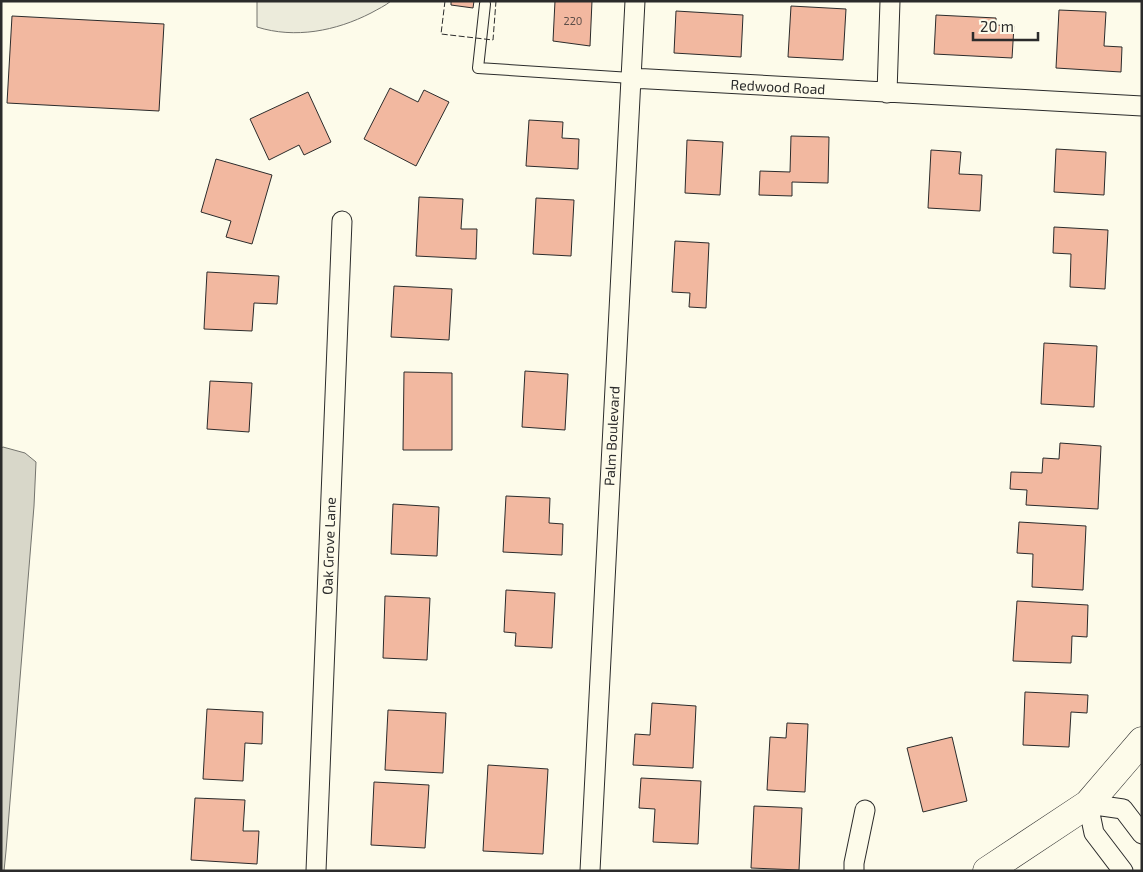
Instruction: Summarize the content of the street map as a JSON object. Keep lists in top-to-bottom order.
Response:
{
  "streets": {
    "street": ["Redwood Road", "Palm Boulevard", "Oak Grove Lane"]
  },
  "crossings": [
    ["Redwood Road", "Palm Boulevard"]
  ],
  "house_numbers": ["220"],
  "scale_bar": "20 m"
}
